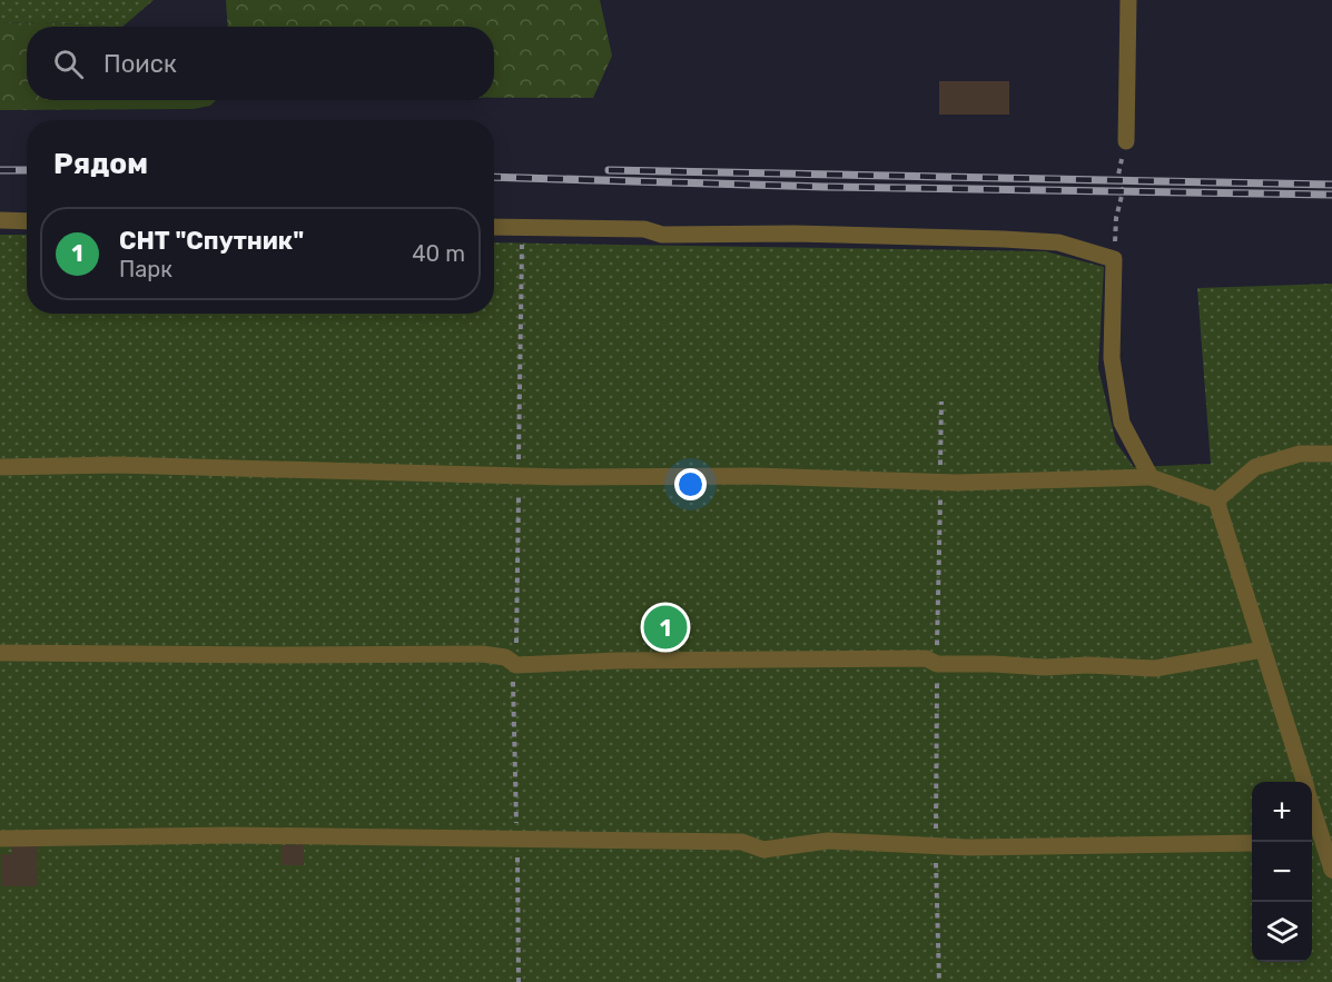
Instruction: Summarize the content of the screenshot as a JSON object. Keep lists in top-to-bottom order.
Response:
{
  "page": {
    "search": "Поиск",
    "heading": "Рядом",
    "list": [
      {
        "mark": "1",
        "name": "СНТ \"Спутник\"",
        "note": "Парк",
        "value": "40 m"
      }
    ],
    "pins": "1",
    "map_buttons": ["+", "−"]
  }
}
